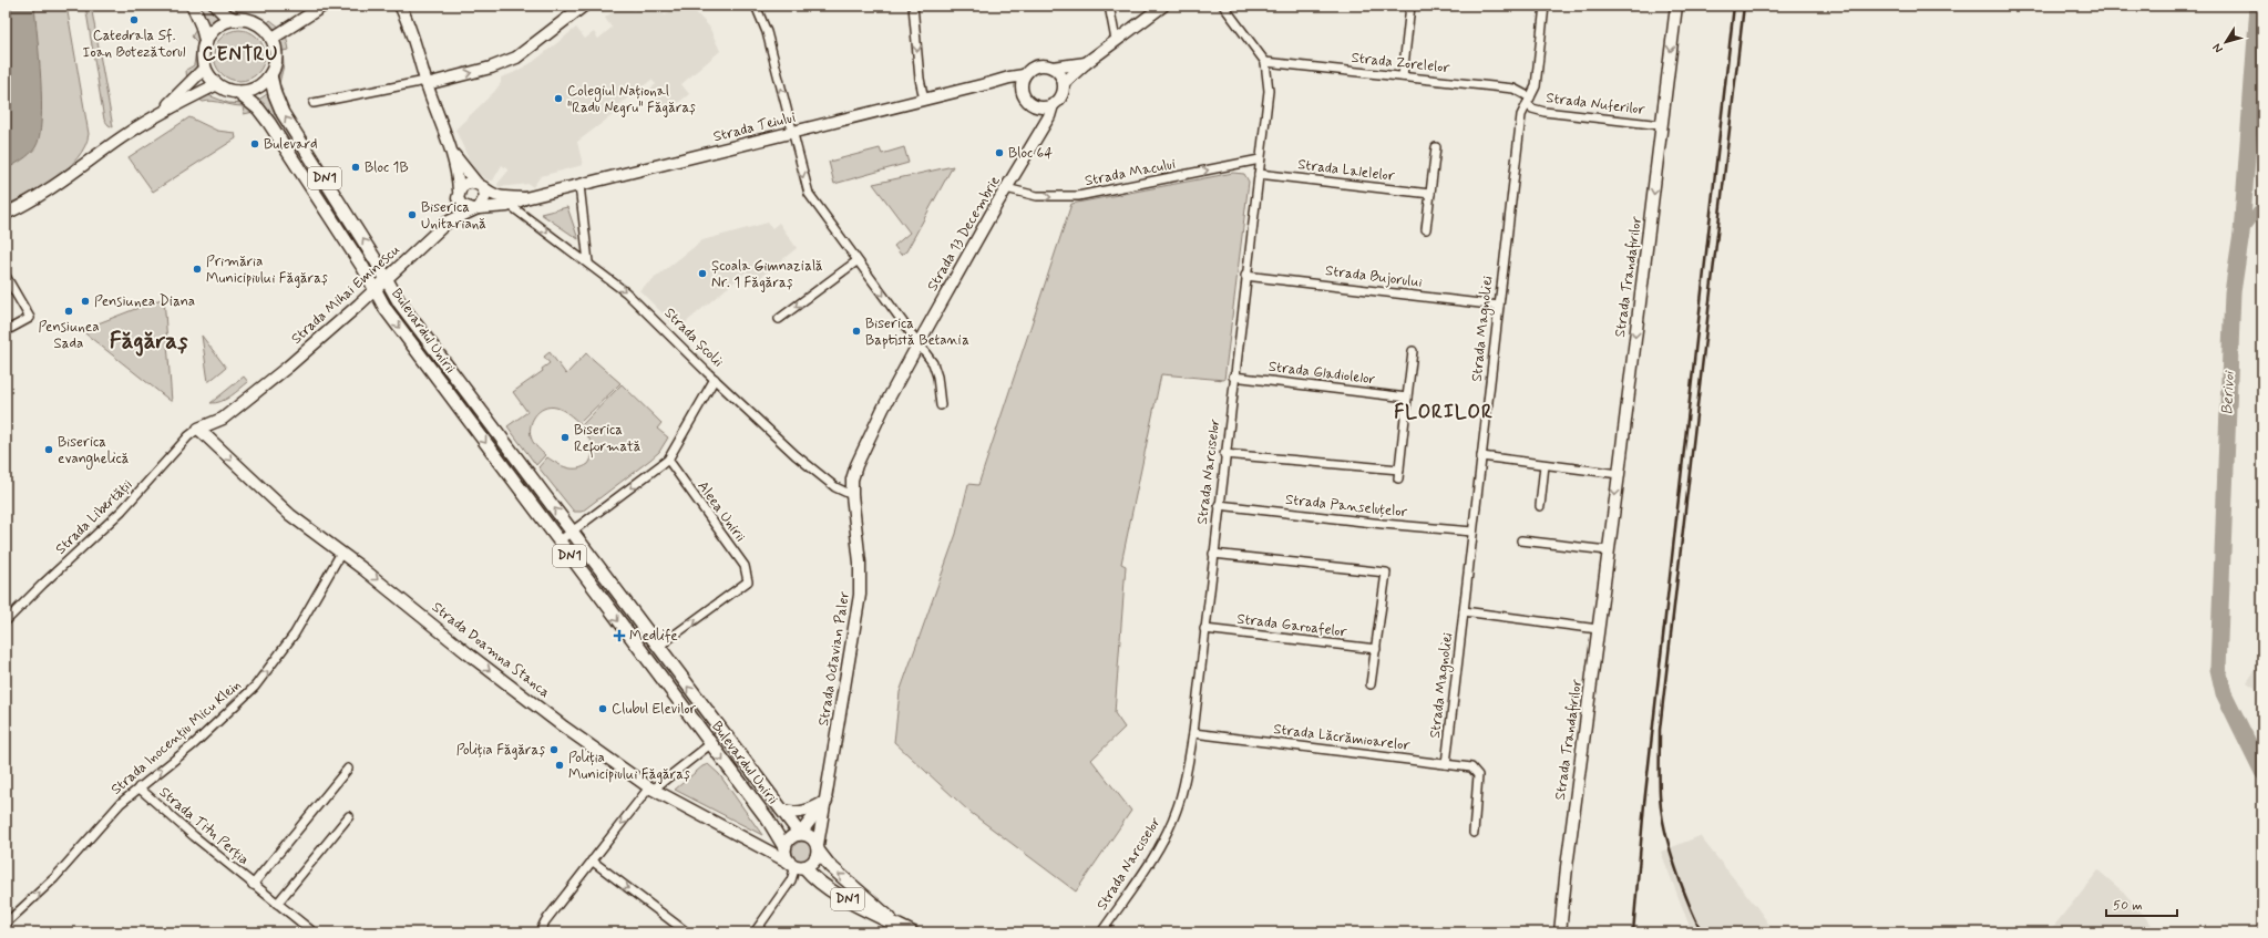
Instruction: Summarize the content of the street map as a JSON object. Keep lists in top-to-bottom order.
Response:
{
  "streets": {
    "main road": [
      "Strada Teiului",
      "DN1",
      "Strada 13 Decembrie",
      "Strada Trandafirilor",
      "Strada Mihai Eminescu",
      "Bulevardul Unirii",
      "Strada Doamna Stanca",
      "Strada Octavian Paler"
    ],
    "street": [
      "Strada Zorelelor",
      "Strada Nuferilor",
      "Strada Lalelelor",
      "Strada Macului",
      "Strada Bujorului",
      "Strada Magnoliei",
      "Strada Școlii",
      "Strada Gladiolelor",
      "Strada Narciselor",
      "Strada Panseluțelor",
      "Aleea Unirii",
      "Strada Libertății",
      "Strada Garoafelor",
      "Strada Inocențiu Micu Klein",
      "Strada Lăcrămioarelor",
      "Strada Titu Perția"
    ]
  },
  "crossings": [
    ["Strada Zorelelor", "Strada Nuferilor"],
    ["Strada Zorelelor", "Strada Magnoliei"],
    ["Strada Zorelelor", "Strada Narciselor"],
    ["Strada Nuferilor", "Strada Trandafirilor"],
    ["Strada Nuferilor", "Strada Magnoliei"],
    ["Strada Teiului", "Strada 13 Decembrie"],
    ["Strada Lalelelor", "Strada Narciselor"],
    ["Strada Macului", "Strada 13 Decembrie"],
    ["Strada Macului", "Strada Narciselor"],
    ["DN1", "Bulevardul Unirii"],
    ["DN1", "Strada Doamna Stanca"],
    ["DN1", "Strada Octavian Paler"],
    ["Strada 13 Decembrie", "Strada Școlii"],
    ["Strada 13 Decembrie", "Strada Octavian Paler"],
    ["Strada Bujorului", "Strada Magnoliei"],
    ["Strada Bujorului", "Strada Narciselor"],
    ["Strada Mihai Eminescu", "Bulevardul Unirii"],
    ["Strada Mihai Eminescu", "Strada Libertății"],
    ["Strada Mihai Eminescu", "Strada Doamna Stanca"],
    ["Strada Magnoliei", "Strada Panseluțelor"],
    ["Strada Magnoliei", "Strada Lăcrămioarelor"],
    ["Bulevardul Unirii", "Aleea Unirii"],
    ["Bulevardul Unirii", "Strada Doamna Stanca"],
    ["Bulevardul Unirii", "Strada Octavian Paler"],
    ["Strada Școlii", "Strada Octavian Paler"],
    ["Strada Gladiolelor", "Strada Narciselor"],
    ["Strada Narciselor", "Strada Panseluțelor"],
    ["Strada Narciselor", "Strada Garoafelor"],
    ["Strada Narciselor", "Strada Lăcrămioarelor"],
    ["Strada Libertății", "Strada Doamna Stanca"],
    ["Strada Doamna Stanca", "Strada Octavian Paler"],
    ["Strada Doamna Stanca", "Strada Inocențiu Micu Klein"],
    ["Strada Inocențiu Micu Klein", "Strada Titu Perția"]
  ],
  "one_way": [
    "Strada Macului",
    "Strada Trandafirilor",
    "Strada Școlii",
    "Strada Inocențiu Micu Klein"
  ],
  "districts": ["CENTRU", "Făgăraș", "FLORILOR"],
  "water": ["Berivoi"],
  "places": {
    "other": [
      "Catedrala Sf. Ioan Botezătorul",
      "Colegiul Național \"Radu Negru\" Făgăraș",
      "Bulevard",
      "Bloc 64",
      "Bloc 1B",
      "Biserica Unitariană",
      "Primăria Municipiului Făgăraș",
      "Școala Gimnazială Nr. 1 Făgăraș",
      "Pensiunea Diana",
      "Pensiunea Sada",
      "Biserica Baptistă Betania",
      "Biserica Reformată",
      "Biserica evanghelică",
      "Clubul Elevilor",
      "Poliția Făgăraș",
      "Poliția Municipiului Făgăraș"
    ],
    "health": ["Medlife"]
  },
  "scale_bar": "50 m",
  "north": "bottom left"
}
